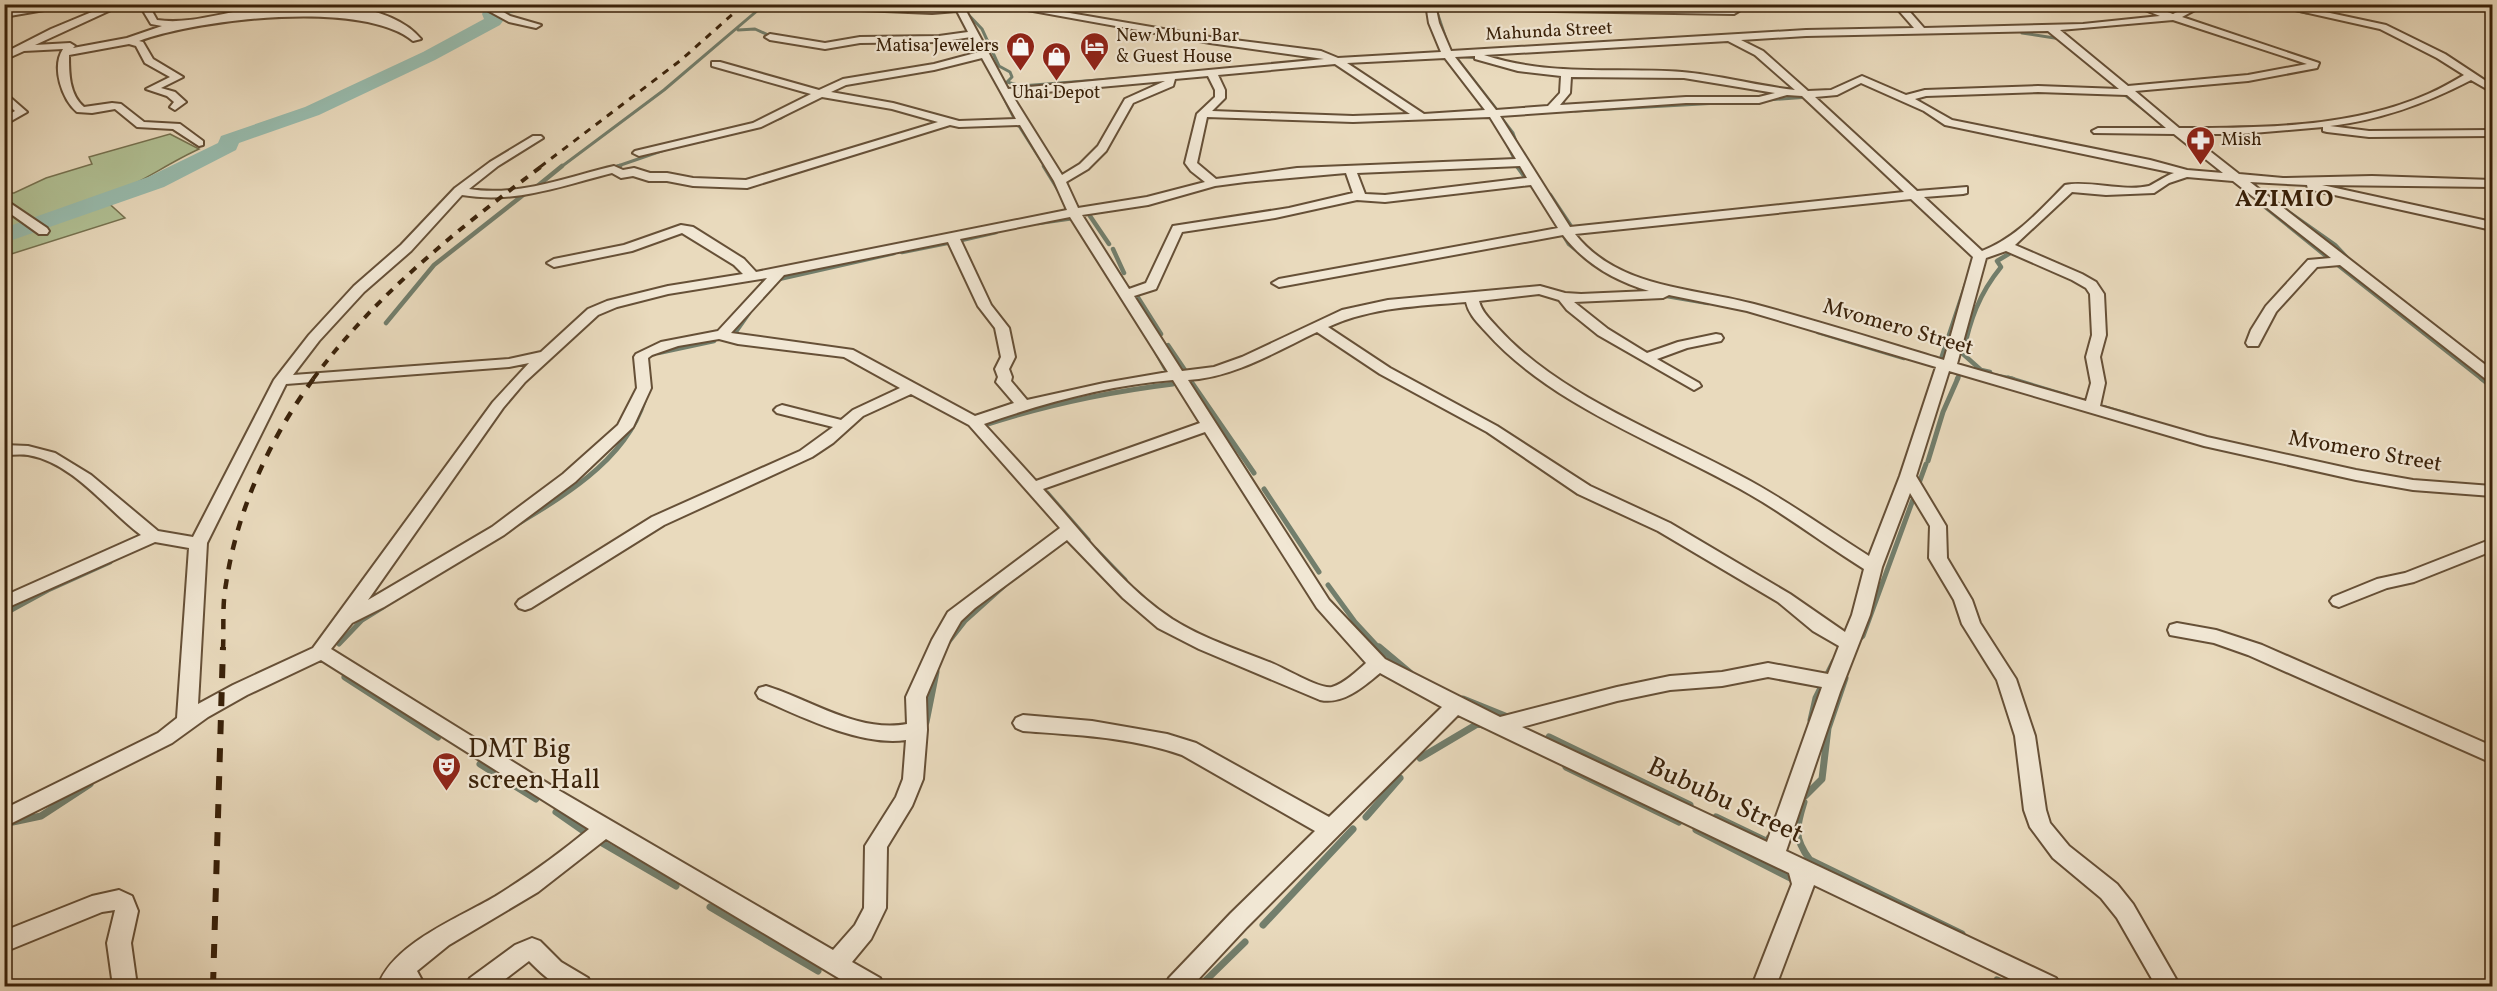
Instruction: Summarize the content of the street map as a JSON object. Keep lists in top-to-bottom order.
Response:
{
  "streets": {
    "street": ["Mahunda Street", "Mvomero Street", "Bububu Street"]
  },
  "crossings": [
    ["Mahunda Street", "Mvomero Street"]
  ],
  "districts": ["AZIMIO"],
  "places": {
    "shop": ["Matisa Jewelers", "Uhai Depot"],
    "hotel": ["New Mbuni Bar & Guest House"],
    "pharmacy": ["Mish"],
    "theatre": ["DMT Big screen Hall"]
  }
}
